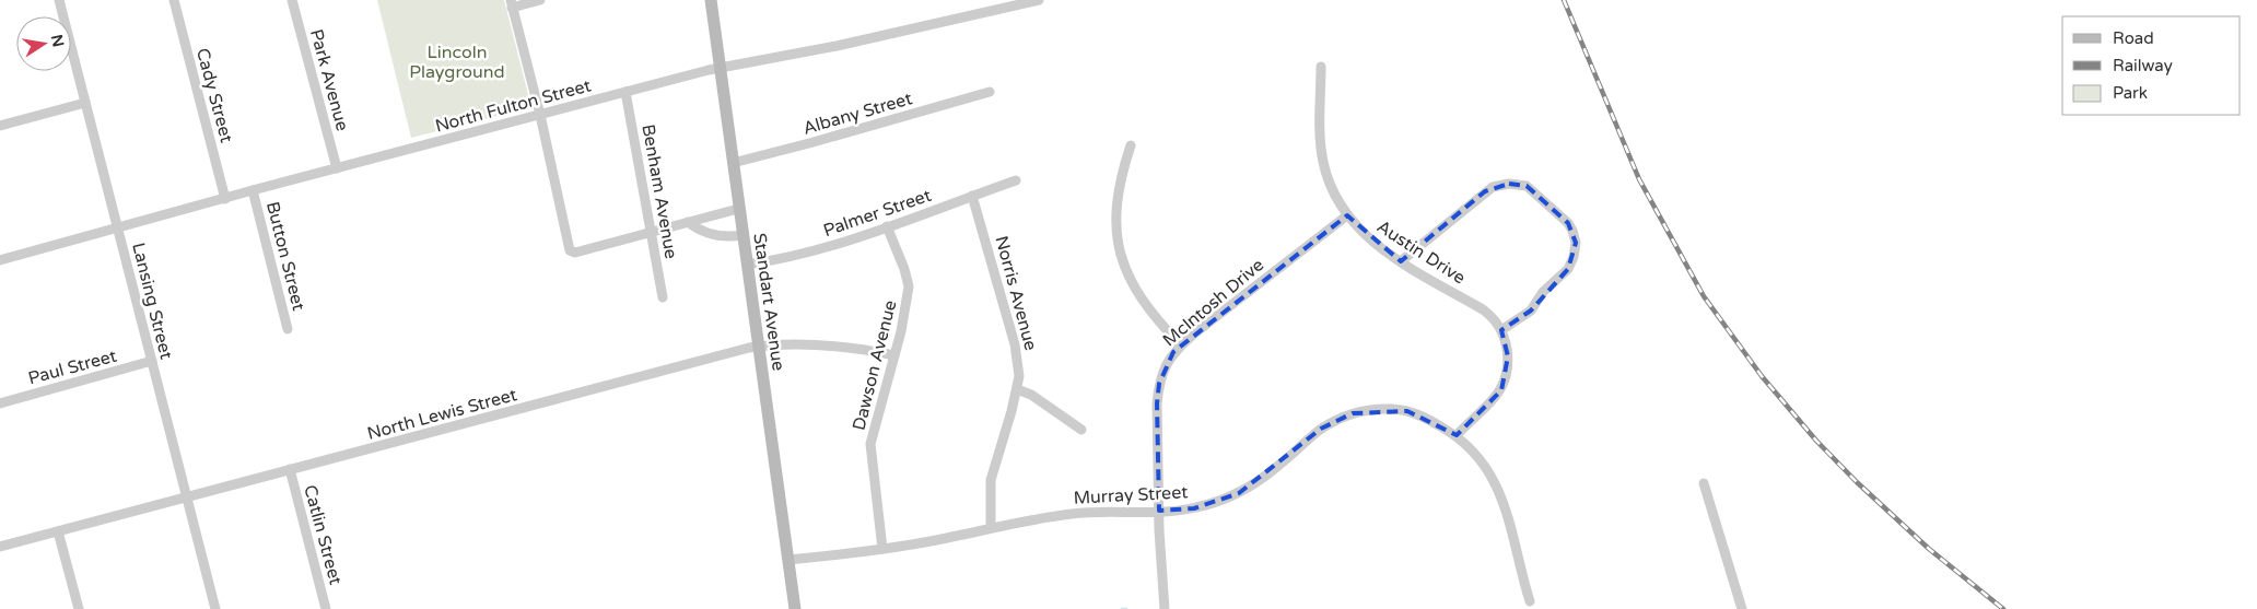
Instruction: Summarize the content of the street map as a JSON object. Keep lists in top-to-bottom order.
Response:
{
  "streets": {
    "street": [
      "Park Avenue",
      "Cady Street",
      "North Fulton Street",
      "Albany Street",
      "Benham Avenue",
      "Palmer Street",
      "Austin Drive",
      "Button Street",
      "Norris Avenue",
      "Lansing Street",
      "Standart Avenue",
      "McIntosh Drive",
      "Dawson Avenue",
      "Paul Street",
      "North Lewis Street",
      "Murray Street",
      "Catlin Street"
    ]
  },
  "crossings": [
    ["Park Avenue", "North Fulton Street"],
    ["Cady Street", "North Fulton Street"],
    ["North Fulton Street", "Benham Avenue"],
    ["North Fulton Street", "Button Street"],
    ["North Fulton Street", "Lansing Street"],
    ["North Fulton Street", "Standart Avenue"],
    ["Albany Street", "Standart Avenue"],
    ["Palmer Street", "Norris Avenue"],
    ["Palmer Street", "Standart Avenue"],
    ["Palmer Street", "Dawson Avenue"],
    ["Austin Drive", "McIntosh Drive"],
    ["Austin Drive", "Murray Street"],
    ["Norris Avenue", "Murray Street"],
    ["Lansing Street", "Paul Street"],
    ["Lansing Street", "North Lewis Street"],
    ["Standart Avenue", "North Lewis Street"],
    ["Standart Avenue", "Murray Street"],
    ["McIntosh Drive", "Murray Street"],
    ["Dawson Avenue", "North Lewis Street"],
    ["Dawson Avenue", "Murray Street"],
    ["North Lewis Street", "Catlin Street"]
  ],
  "parks": ["Lincoln Playground"],
  "legend": ["Road", "Railway", "Park"],
  "north": "right"
}
